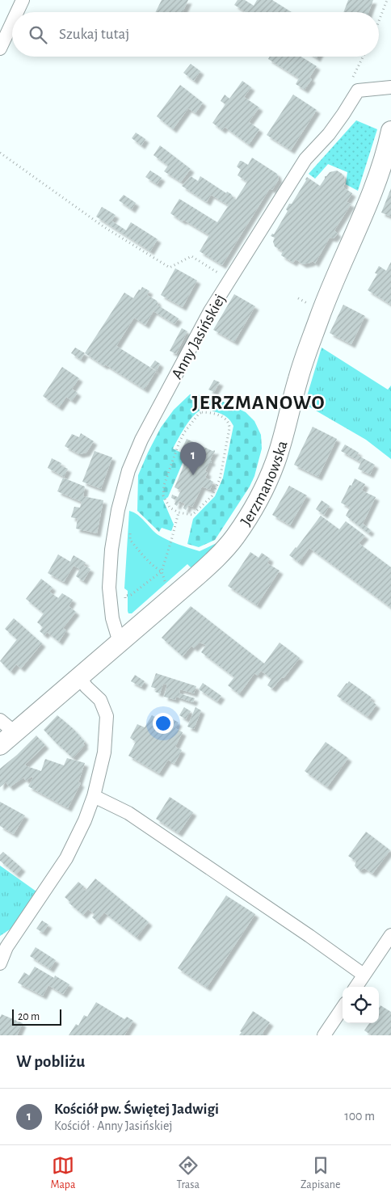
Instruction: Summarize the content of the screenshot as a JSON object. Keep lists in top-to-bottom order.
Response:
{
  "streets": {
    "street": ["Anny Jasińskiej", "Jerzmanowska"]
  },
  "crossings": [
    ["Anny Jasińskiej", "Jerzmanowska"]
  ],
  "districts": ["JERZMANOWO"],
  "scale_bar": "20 m",
  "page": {
    "search": "Szukaj tutaj",
    "pins": "1",
    "scale": "20 m",
    "heading": "W pobliżu",
    "list": [
      {
        "mark": "1",
        "name": "Kościół pw. Świętej Jadwigi",
        "note": "Kościół · Anny Jasińskiej",
        "value": "100 m"
      }
    ],
    "nav": ["Mapa", "Trasa", "Zapisane"]
  }
}
